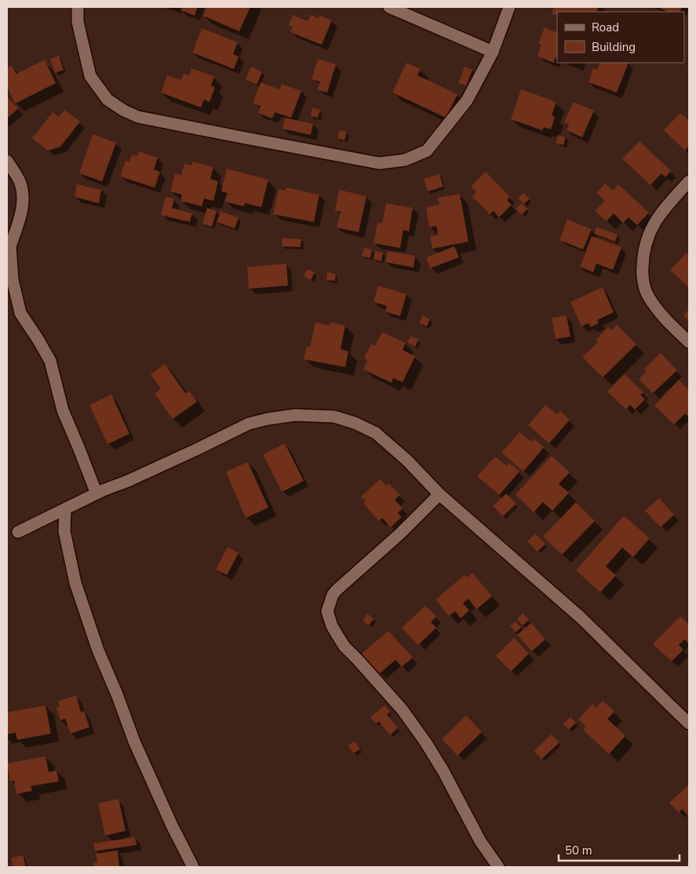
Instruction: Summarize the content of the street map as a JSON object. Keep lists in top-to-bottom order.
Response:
{
  "legend": ["Road", "Building"],
  "scale_bar": "50 m"
}
